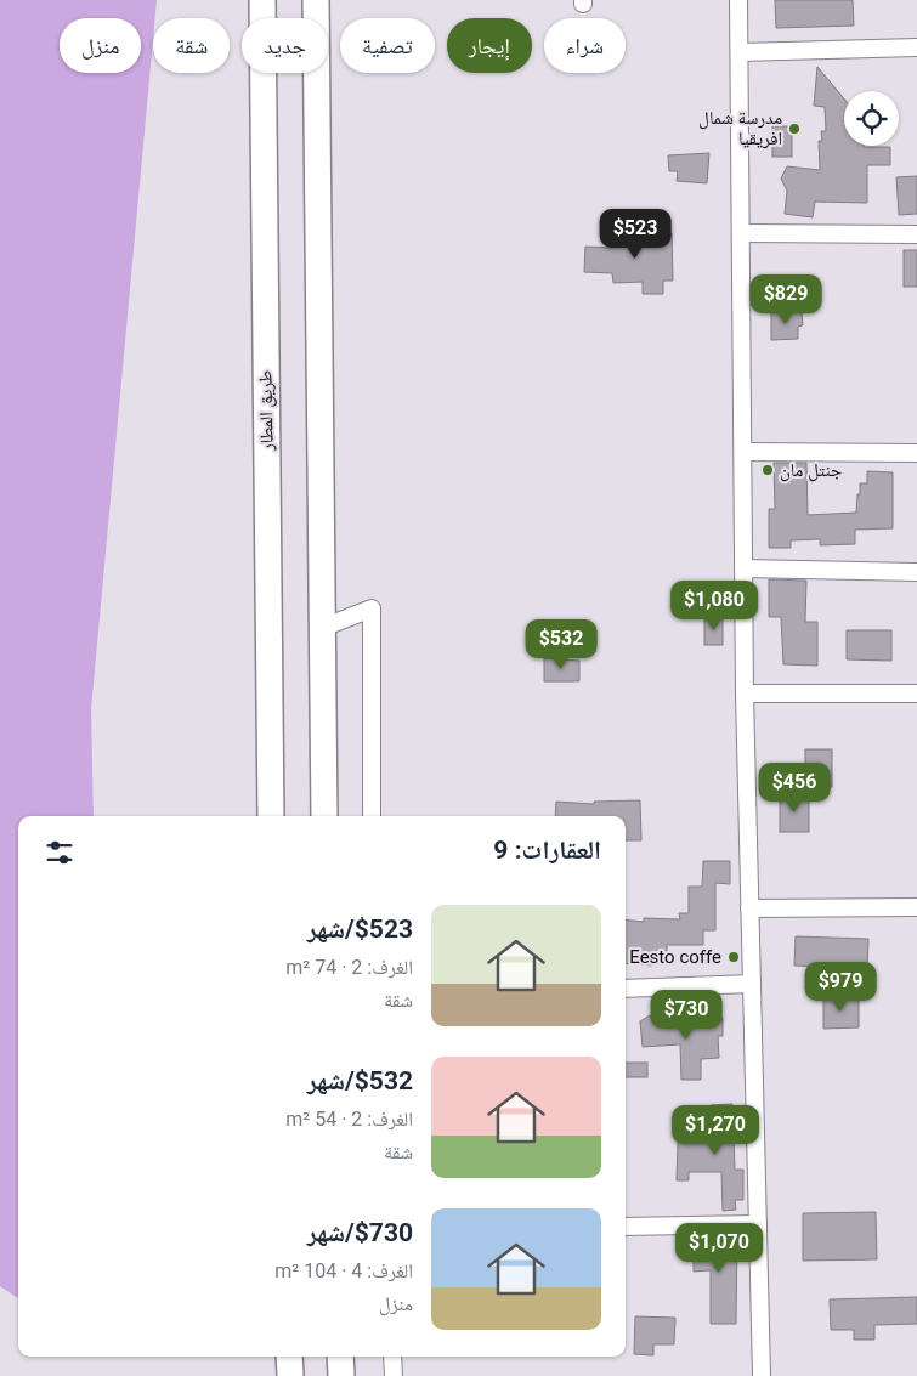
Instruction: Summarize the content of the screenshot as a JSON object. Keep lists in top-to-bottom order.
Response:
{
  "streets": {
    "highway": ["طريق المطار"]
  },
  "places": ["مدرسة شمال افريقيا", "جنتل مان", "Eesto coffe"],
  "page": {
    "chip": [
      "شراء",
      "إيجار",
      "تصفية",
      "جديد",
      "شقة",
      "منزل"
    ],
    "price": [
      "$523",
      "$829",
      "$1,080",
      "$532",
      "$456",
      "$979",
      "$730",
      "$1,270",
      "$1,070"
    ],
    "heading": "العقارات: 9",
    "list": [
      {
        "name": "$523/شهر",
        "note": "الغرف: 2 · 74 m² · شقة"
      },
      {
        "name": "$532/شهر",
        "note": "الغرف: 2 · 54 m² · شقة"
      },
      {
        "name": "$730/شهر",
        "note": "الغرف: 4 · 104 m² · منزل"
      }
    ]
  }
}
